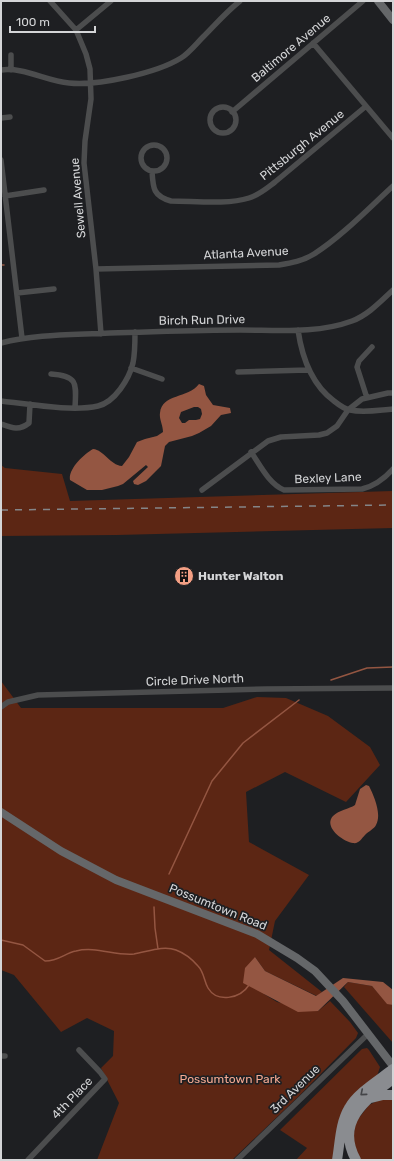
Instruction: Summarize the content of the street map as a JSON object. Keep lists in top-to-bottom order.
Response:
{
  "streets": {
    "main road": ["Possumtown Road"],
    "street": [
      "Baltimore Avenue",
      "Pittsburgh Avenue",
      "Sewell Avenue",
      "Atlanta Avenue",
      "Birch Run Drive",
      "Bexley Lane",
      "Circle Drive North",
      "3rd Avenue",
      "4th Place"
    ]
  },
  "crossings": [
    ["Sewell Avenue", "Atlanta Avenue"],
    ["Sewell Avenue", "Birch Run Drive"],
    ["Possumtown Road", "3rd Avenue"]
  ],
  "parks": ["Possumtown Park"],
  "places": {
    "building": ["Hunter Walton"]
  },
  "scale_bar": "100 m"
}
